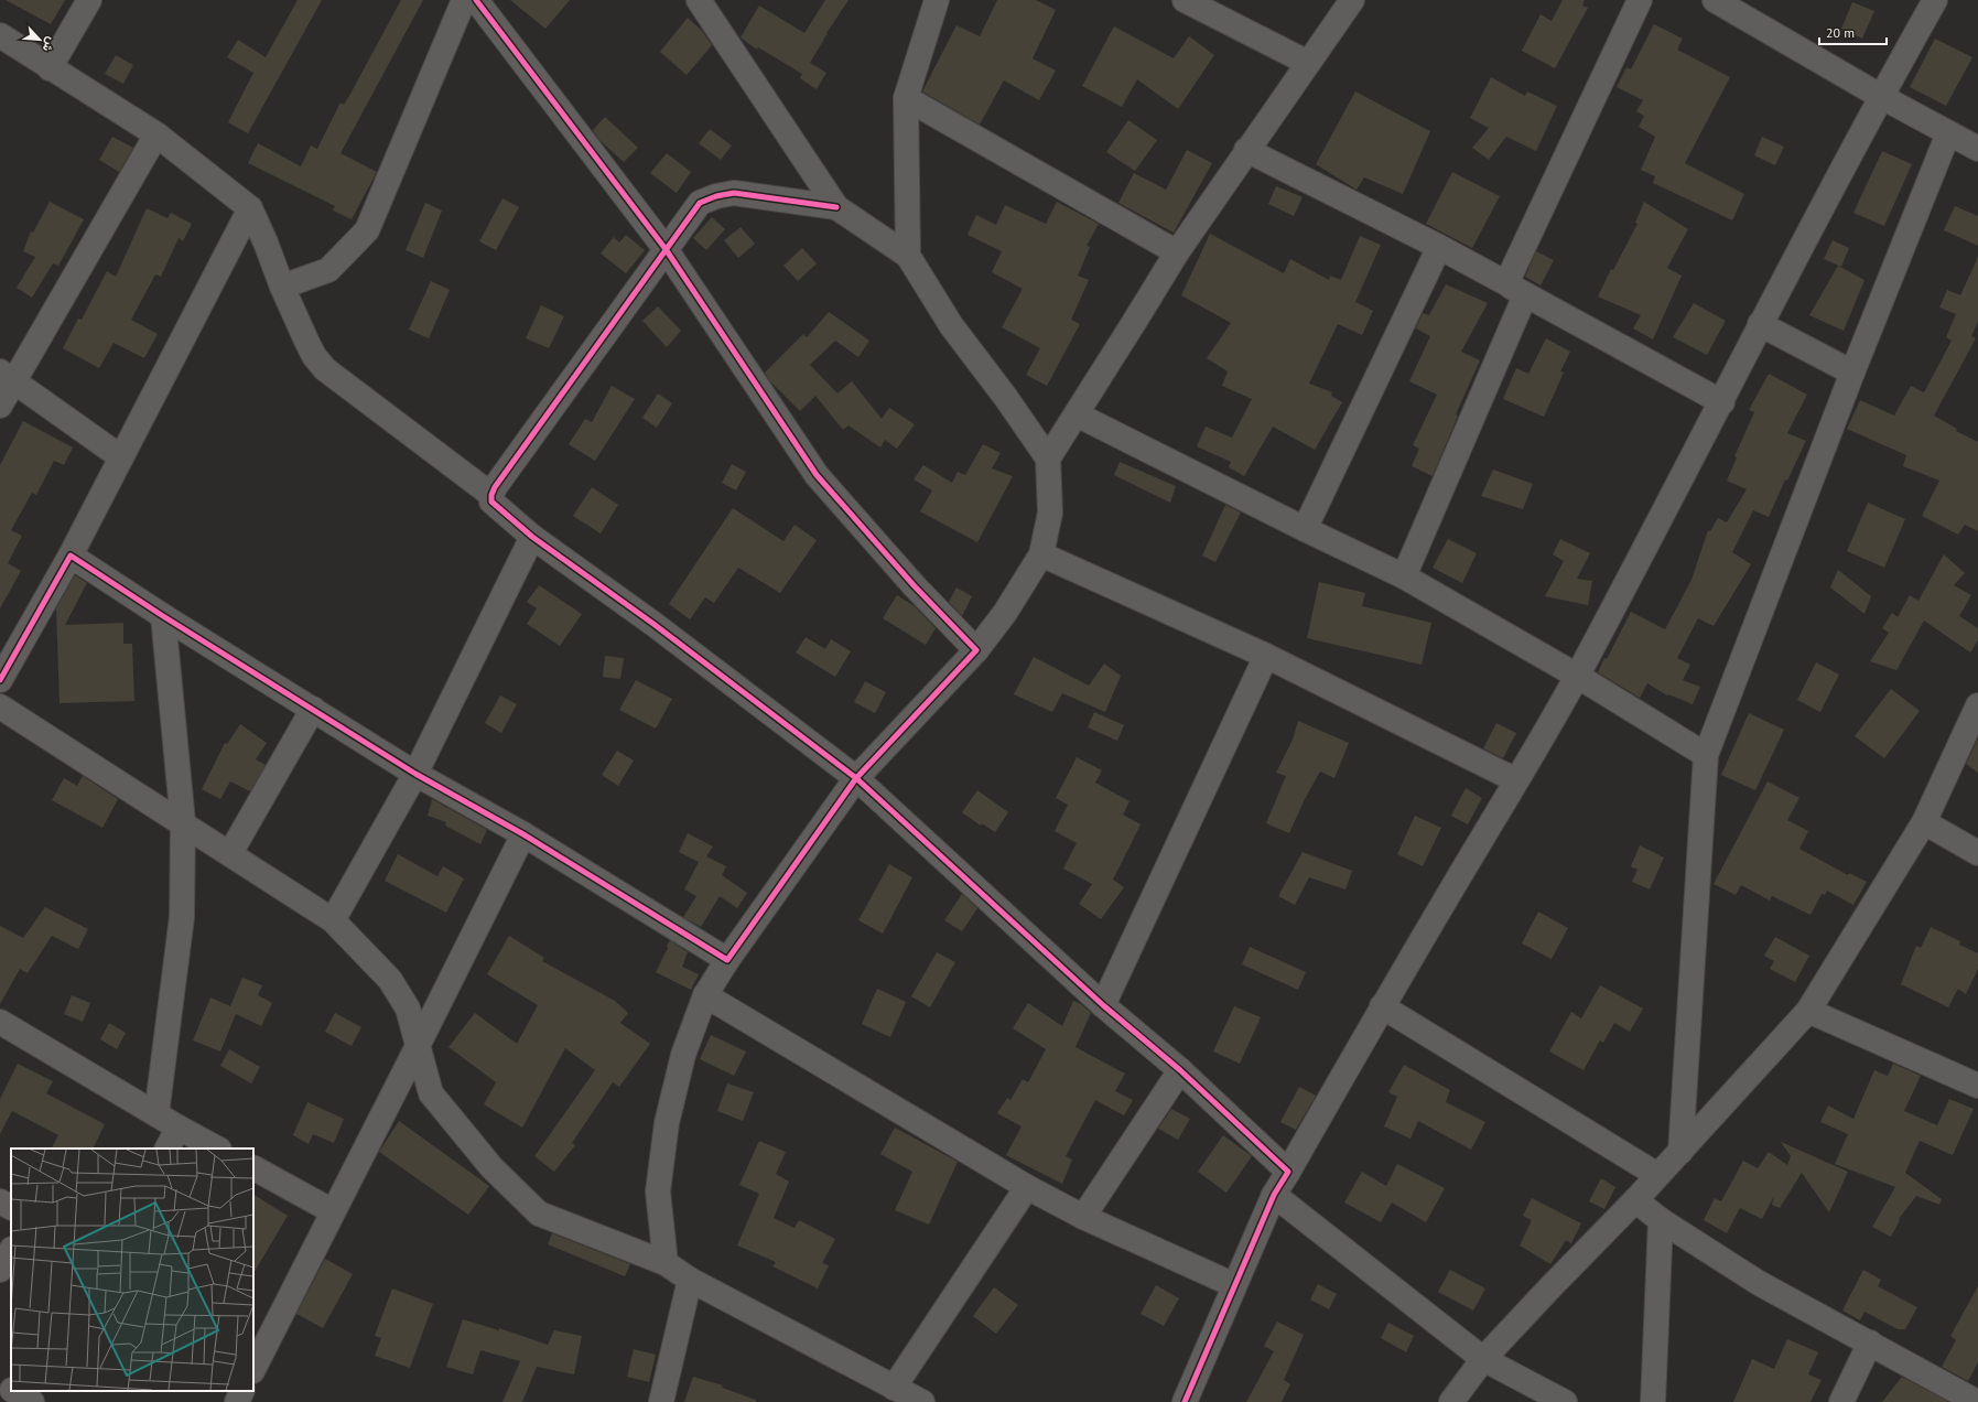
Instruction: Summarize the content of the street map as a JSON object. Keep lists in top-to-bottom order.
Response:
{
  "scale_bar": "20 m",
  "north": "bottom right"
}
